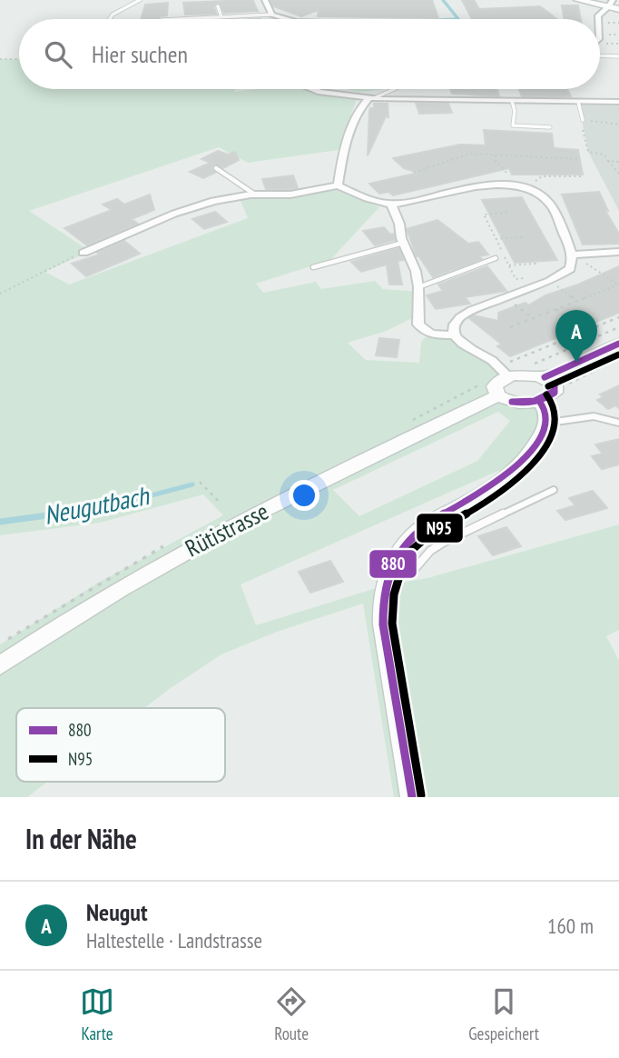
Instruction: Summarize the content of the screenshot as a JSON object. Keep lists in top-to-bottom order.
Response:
{
  "streets": {
    "main road": ["Rütistrasse"]
  },
  "water": ["Neugutbach"],
  "lines": ["transit line 880", "transit line N95"],
  "legend": ["880", "N95"],
  "page": {
    "search": "Hier suchen",
    "pins": "A",
    "heading": "In der Nähe",
    "list": [
      {
        "mark": "A",
        "name": "Neugut",
        "note": "Haltestelle · Landstrasse",
        "value": "160 m"
      }
    ],
    "nav": ["Karte", "Route", "Gespeichert"]
  }
}
